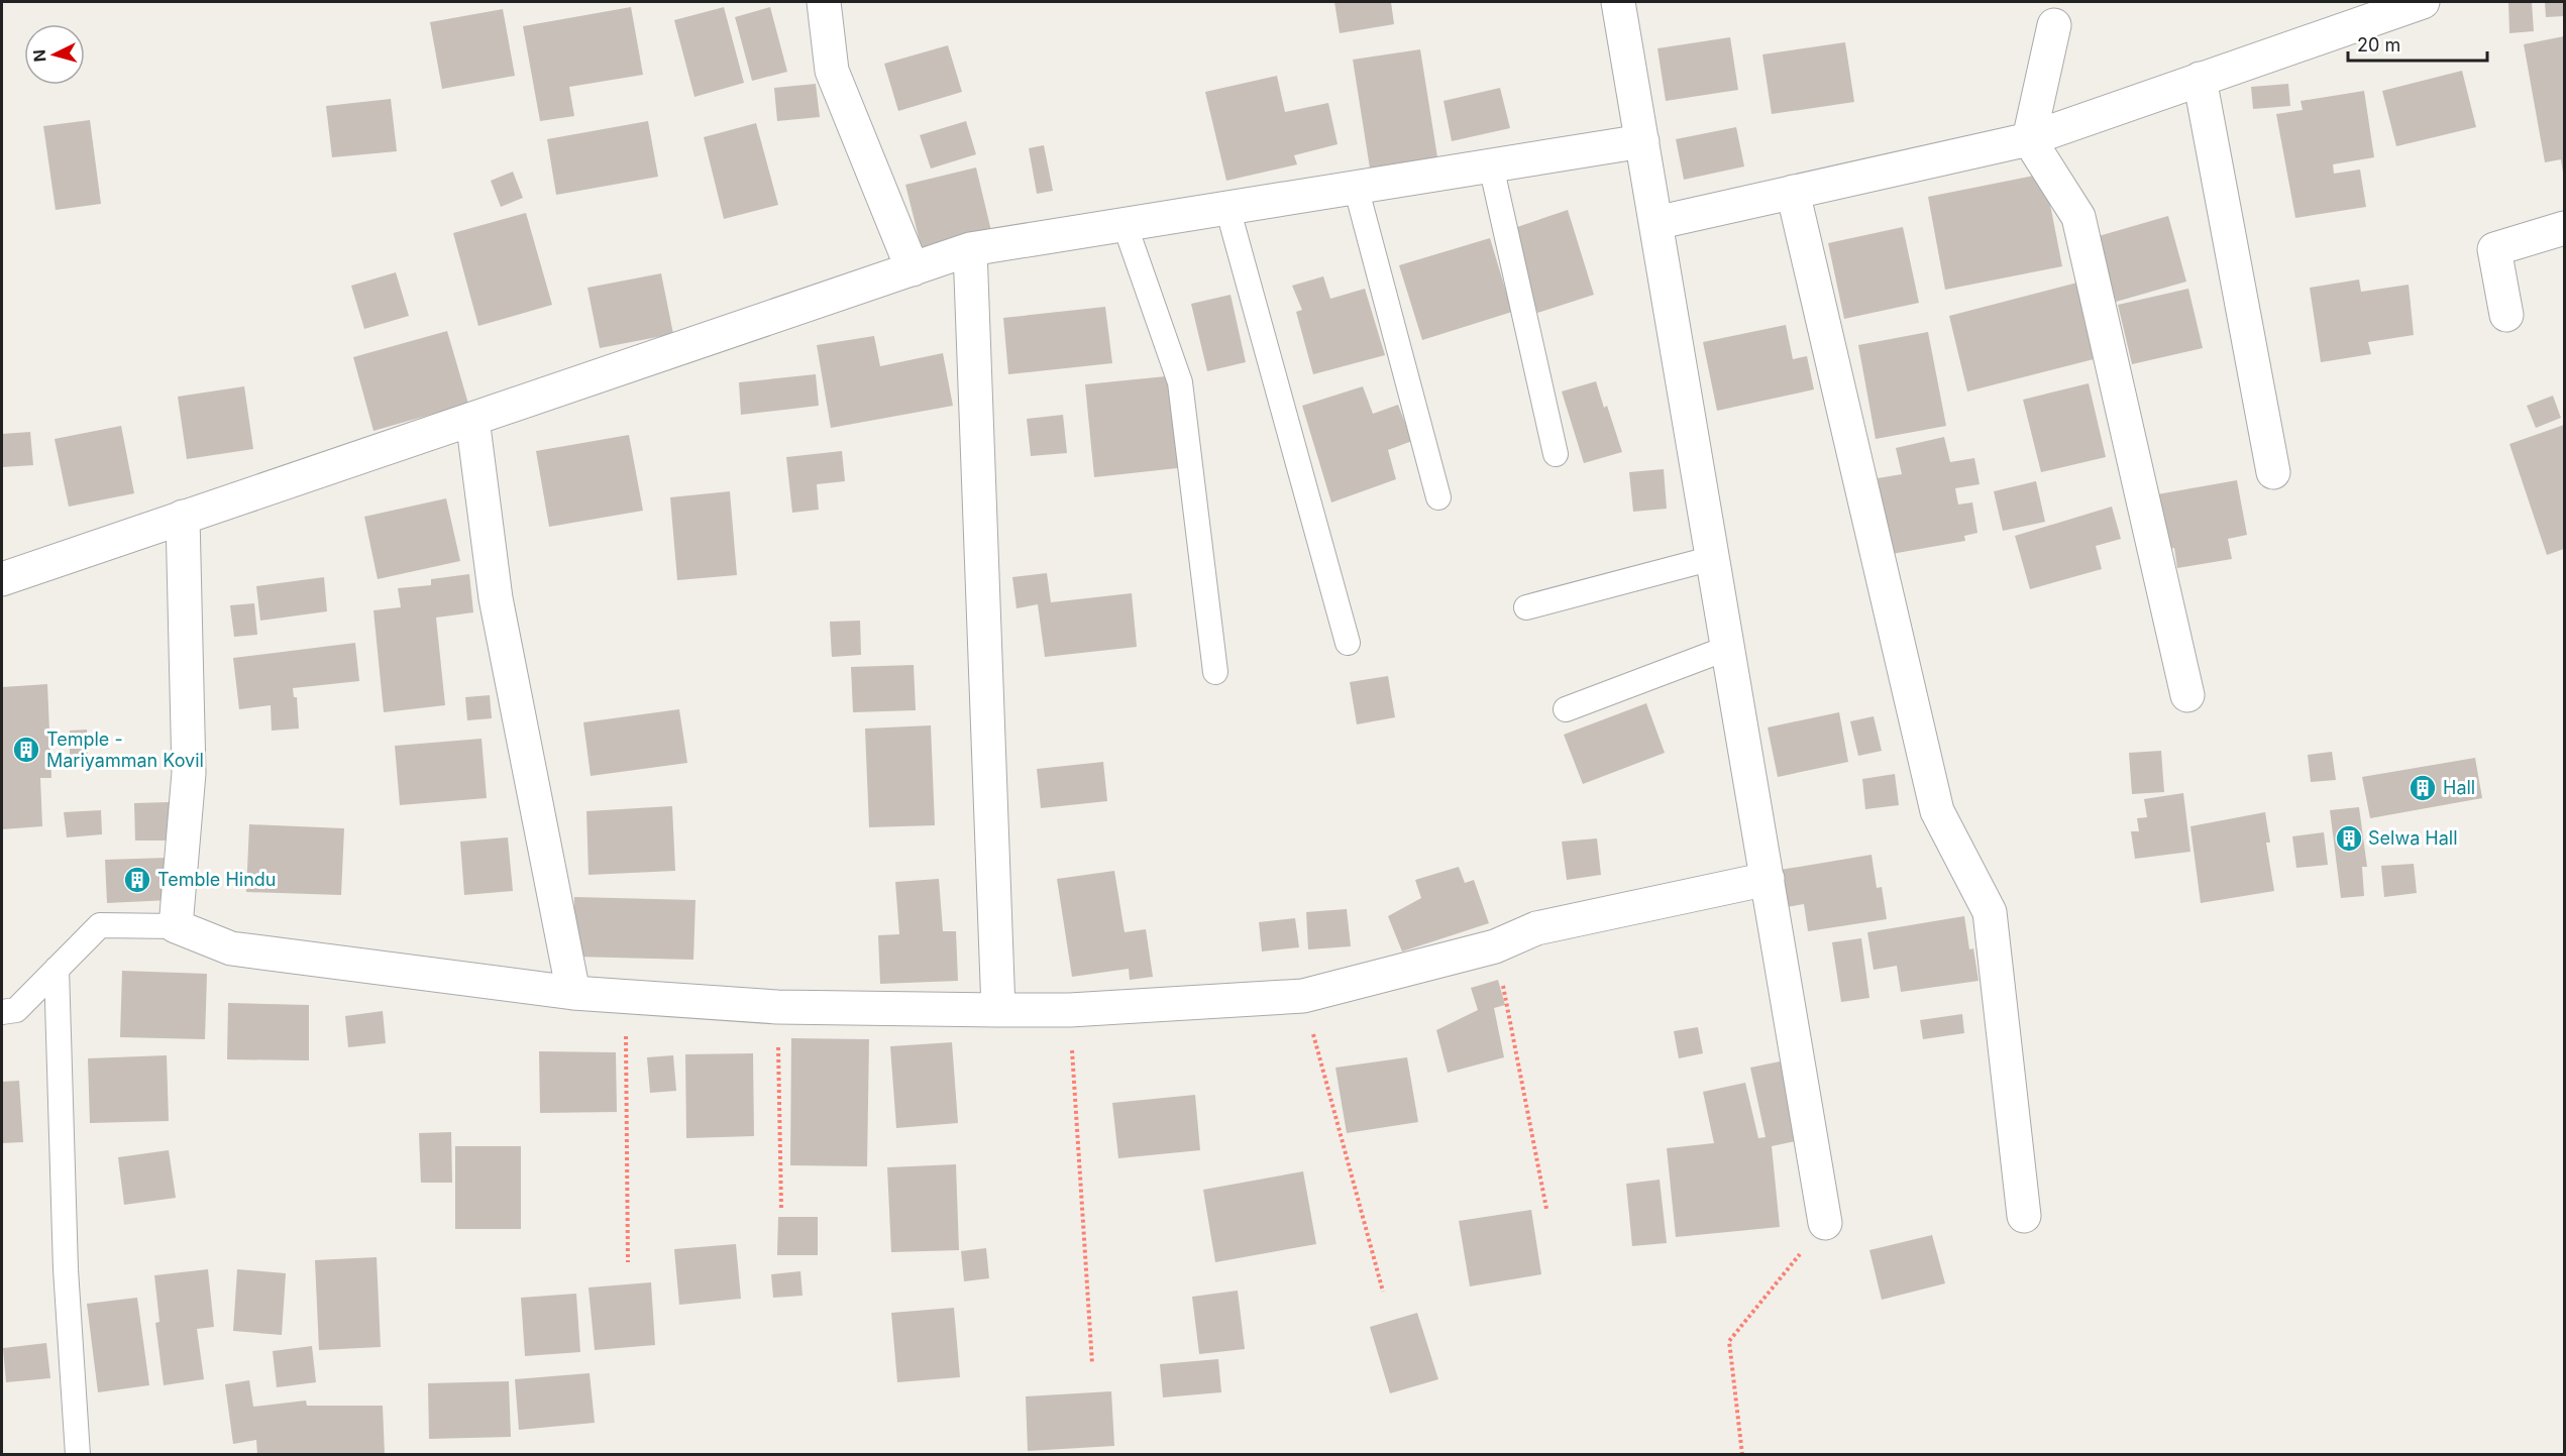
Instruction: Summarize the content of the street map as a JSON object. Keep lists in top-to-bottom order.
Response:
{
  "places": {
    "building": [
      "Temple - Mariyamman Kovil",
      "Hall",
      "Selwa Hall",
      "Temble Hindu"
    ]
  },
  "scale_bar": "20 m",
  "north": "left"
}
